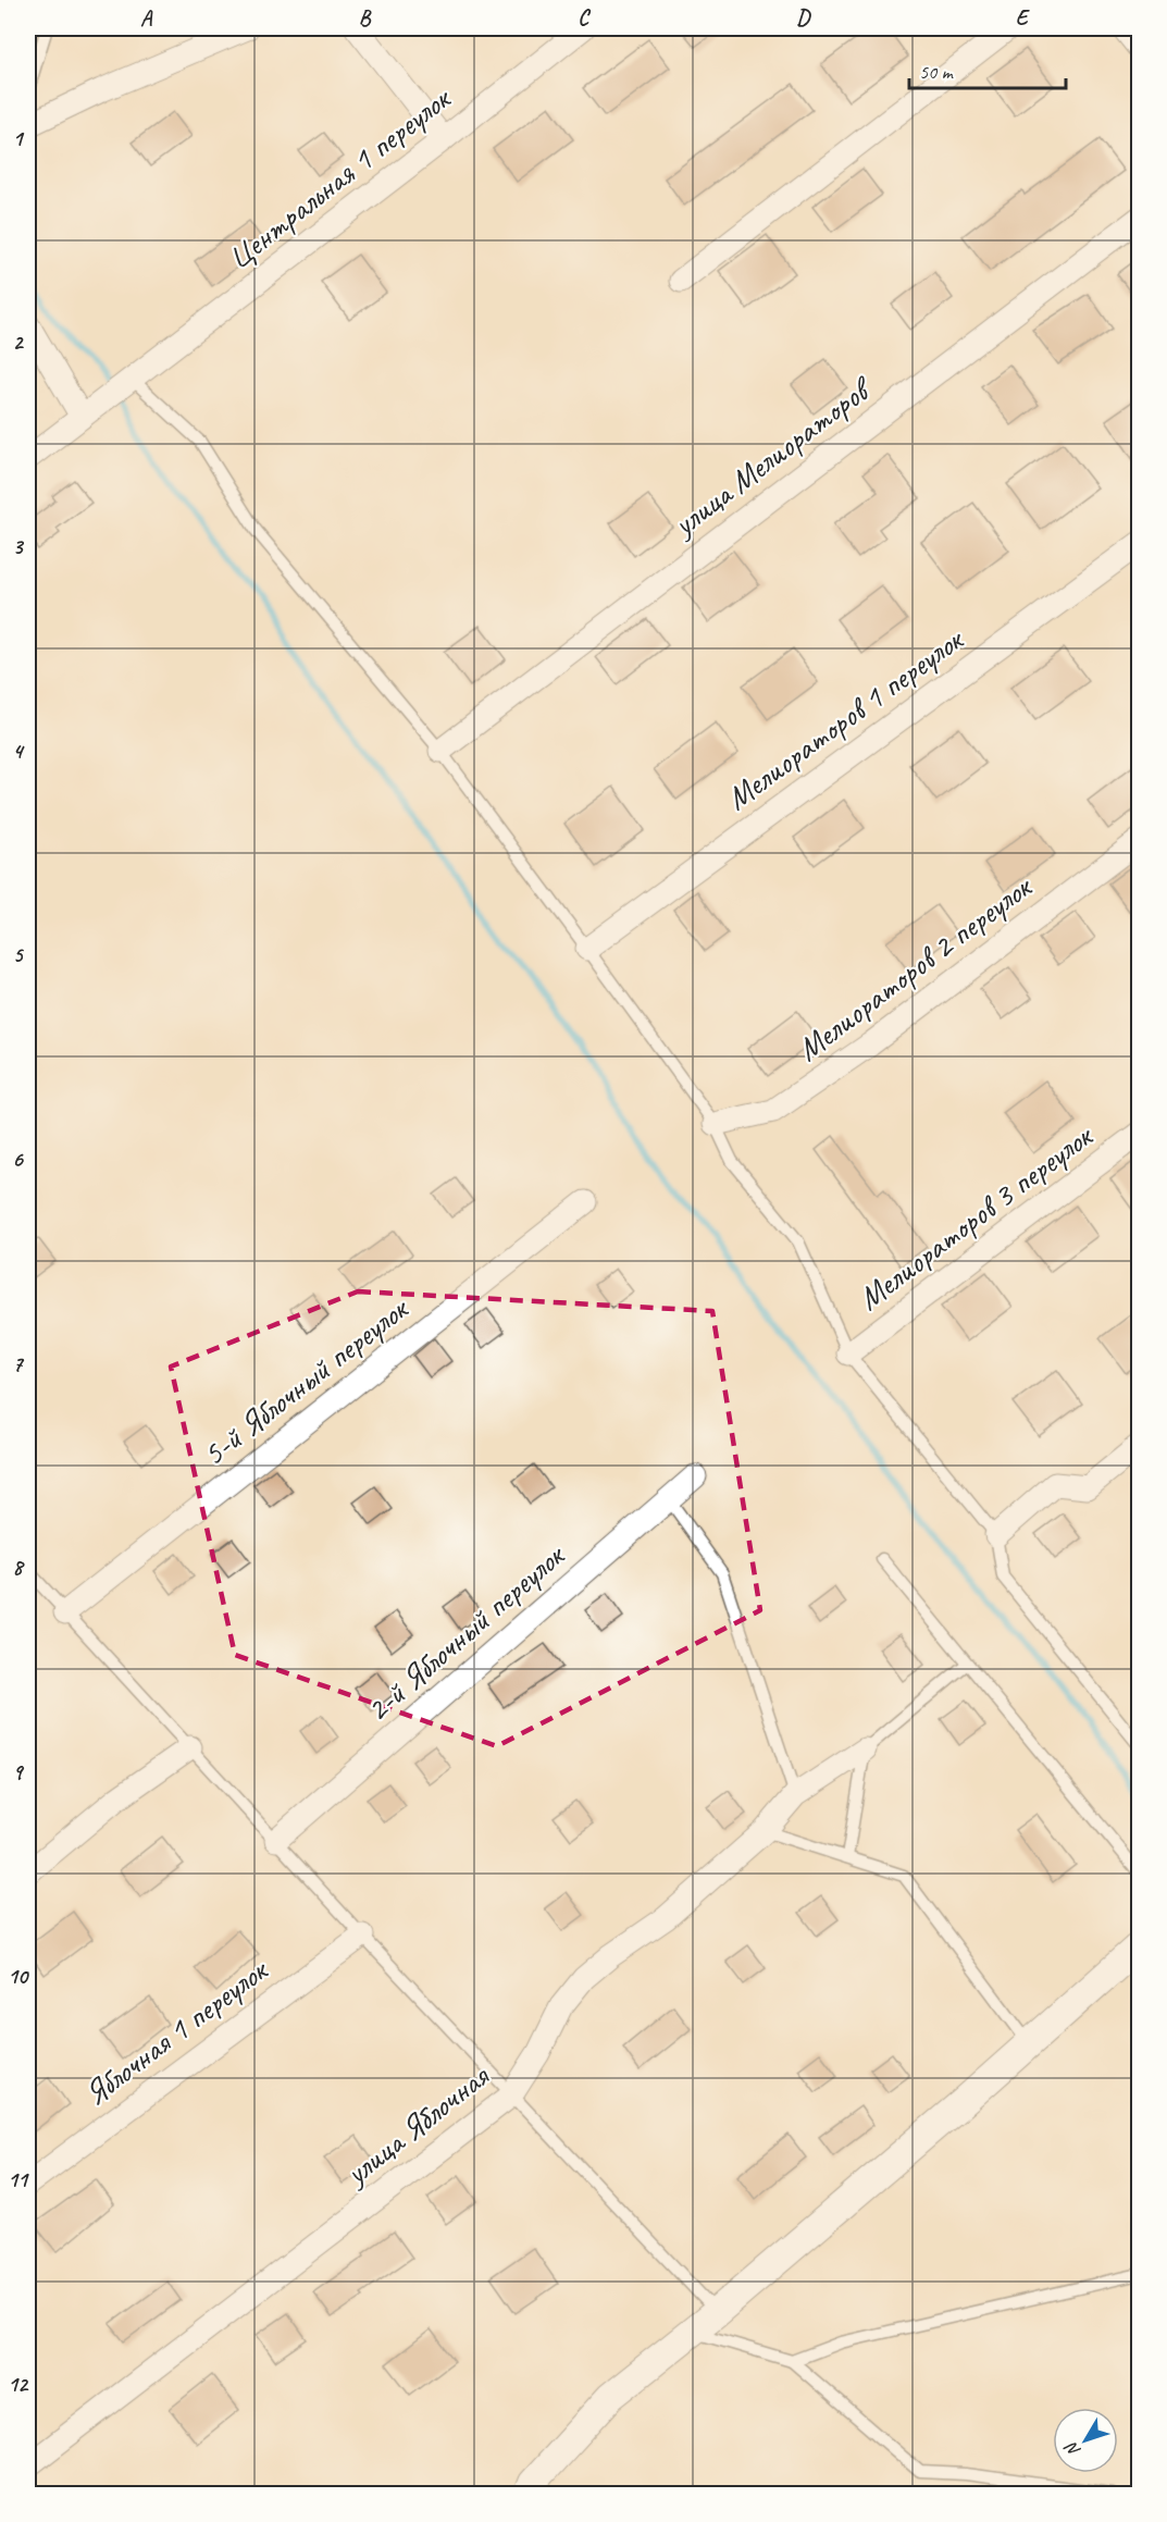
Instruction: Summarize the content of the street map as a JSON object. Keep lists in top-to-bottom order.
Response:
{
  "streets": {
    "street": [
      "Центральная 1 переулок",
      "улица Мелиораторов",
      "Мелиораторов 1 переулок",
      "Мелиораторов 2 переулок",
      "Мелиораторов 3 переулок",
      "5-й Яблочный переулок",
      "2-й Яблочный переулок",
      "Яблочная 1 переулок",
      "улица Яблочная"
    ]
  },
  "scale_bar": "50 m",
  "north": "bottom left",
  "grid": {
    "columns": [
      "A",
      "B",
      "C",
      "D",
      "E"
    ],
    "rows": [
      "1",
      "2",
      "3",
      "4",
      "5",
      "6",
      "7",
      "8",
      "9",
      "10",
      "11",
      "12"
    ]
  }
}
